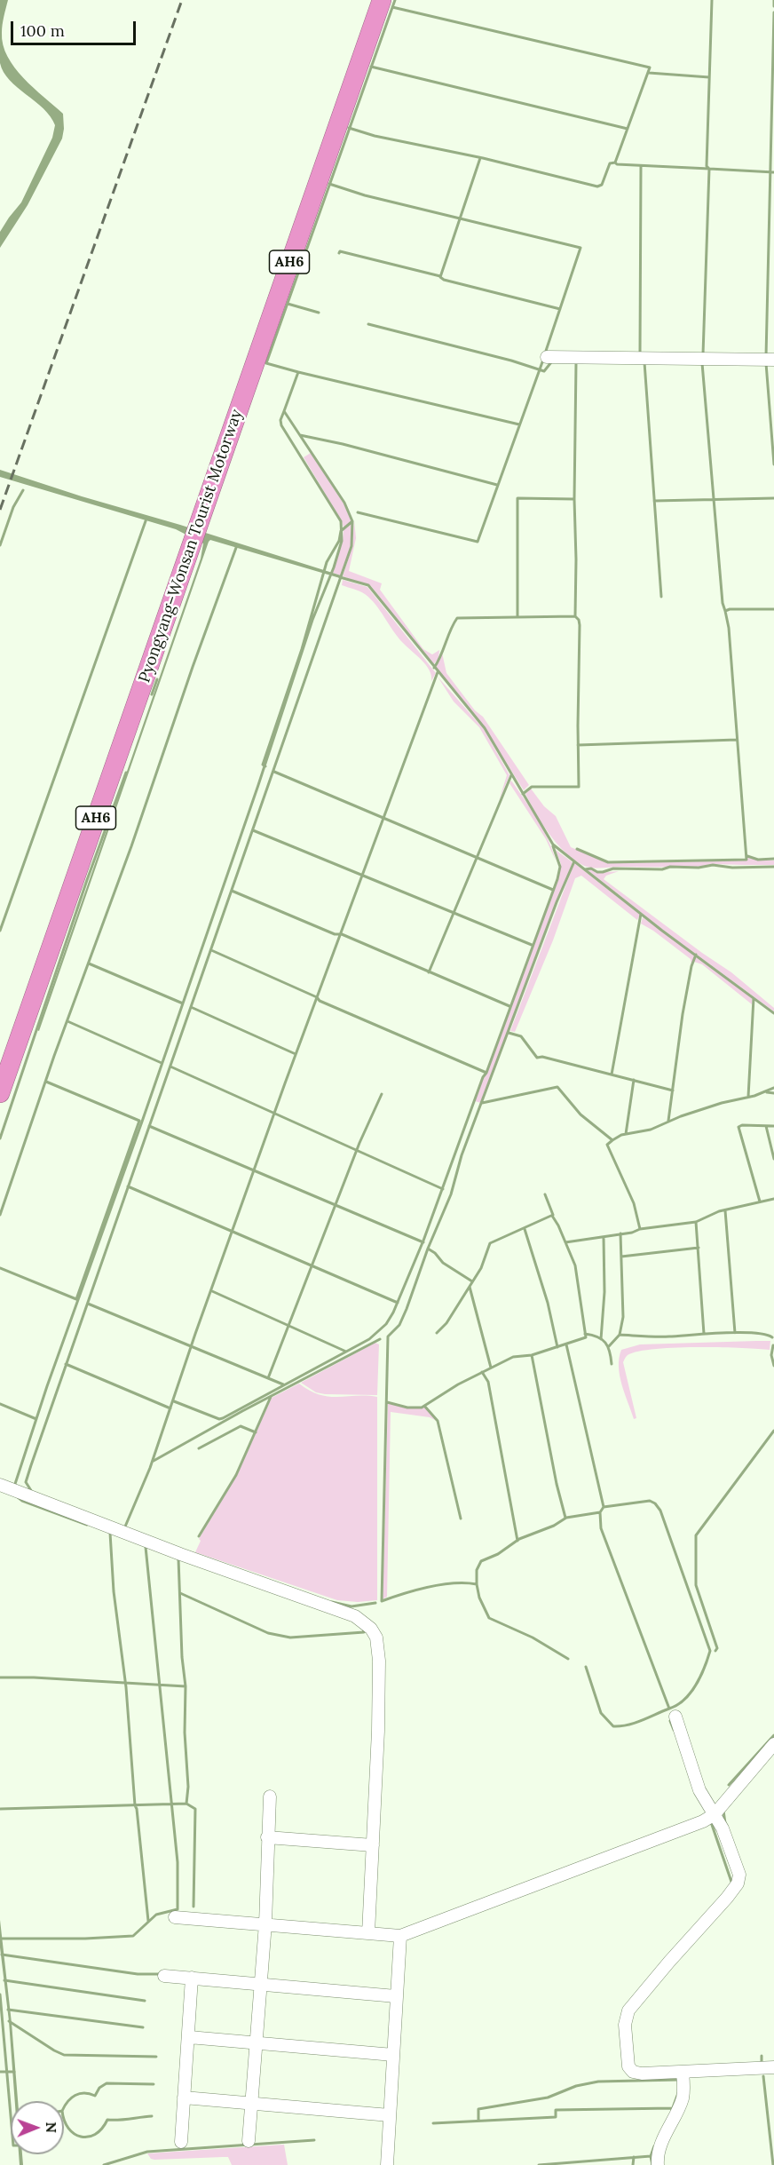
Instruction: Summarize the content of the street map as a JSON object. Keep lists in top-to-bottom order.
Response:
{
  "streets": {
    "highway": ["AH6", "Pyongyang–Wonsan Tourist Motorway"]
  },
  "scale_bar": "100 m",
  "north": "right"
}
